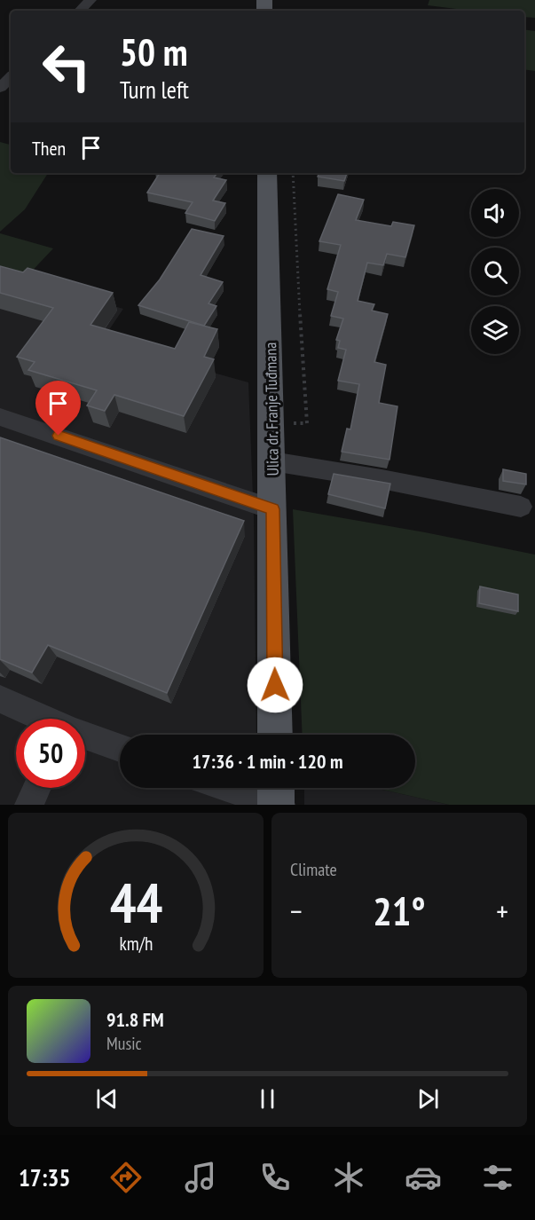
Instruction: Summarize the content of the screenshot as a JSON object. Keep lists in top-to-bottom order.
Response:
{
  "streets": {
    "main road": ["Ulica dr. Franje Tuđmana"]
  },
  "page": {
    "turn": ["50 m", "Turn left"],
    "then": "Then",
    "limit": "50",
    "trip": "17:36 · 1 min · 120 m",
    "tile": "Climate",
    "heat": ["−", "21°", "+"],
    "song": ["91.8 FM", "Music"],
    "tabs": "17:35",
    "gauge": ["44", "km/h"]
  }
}
